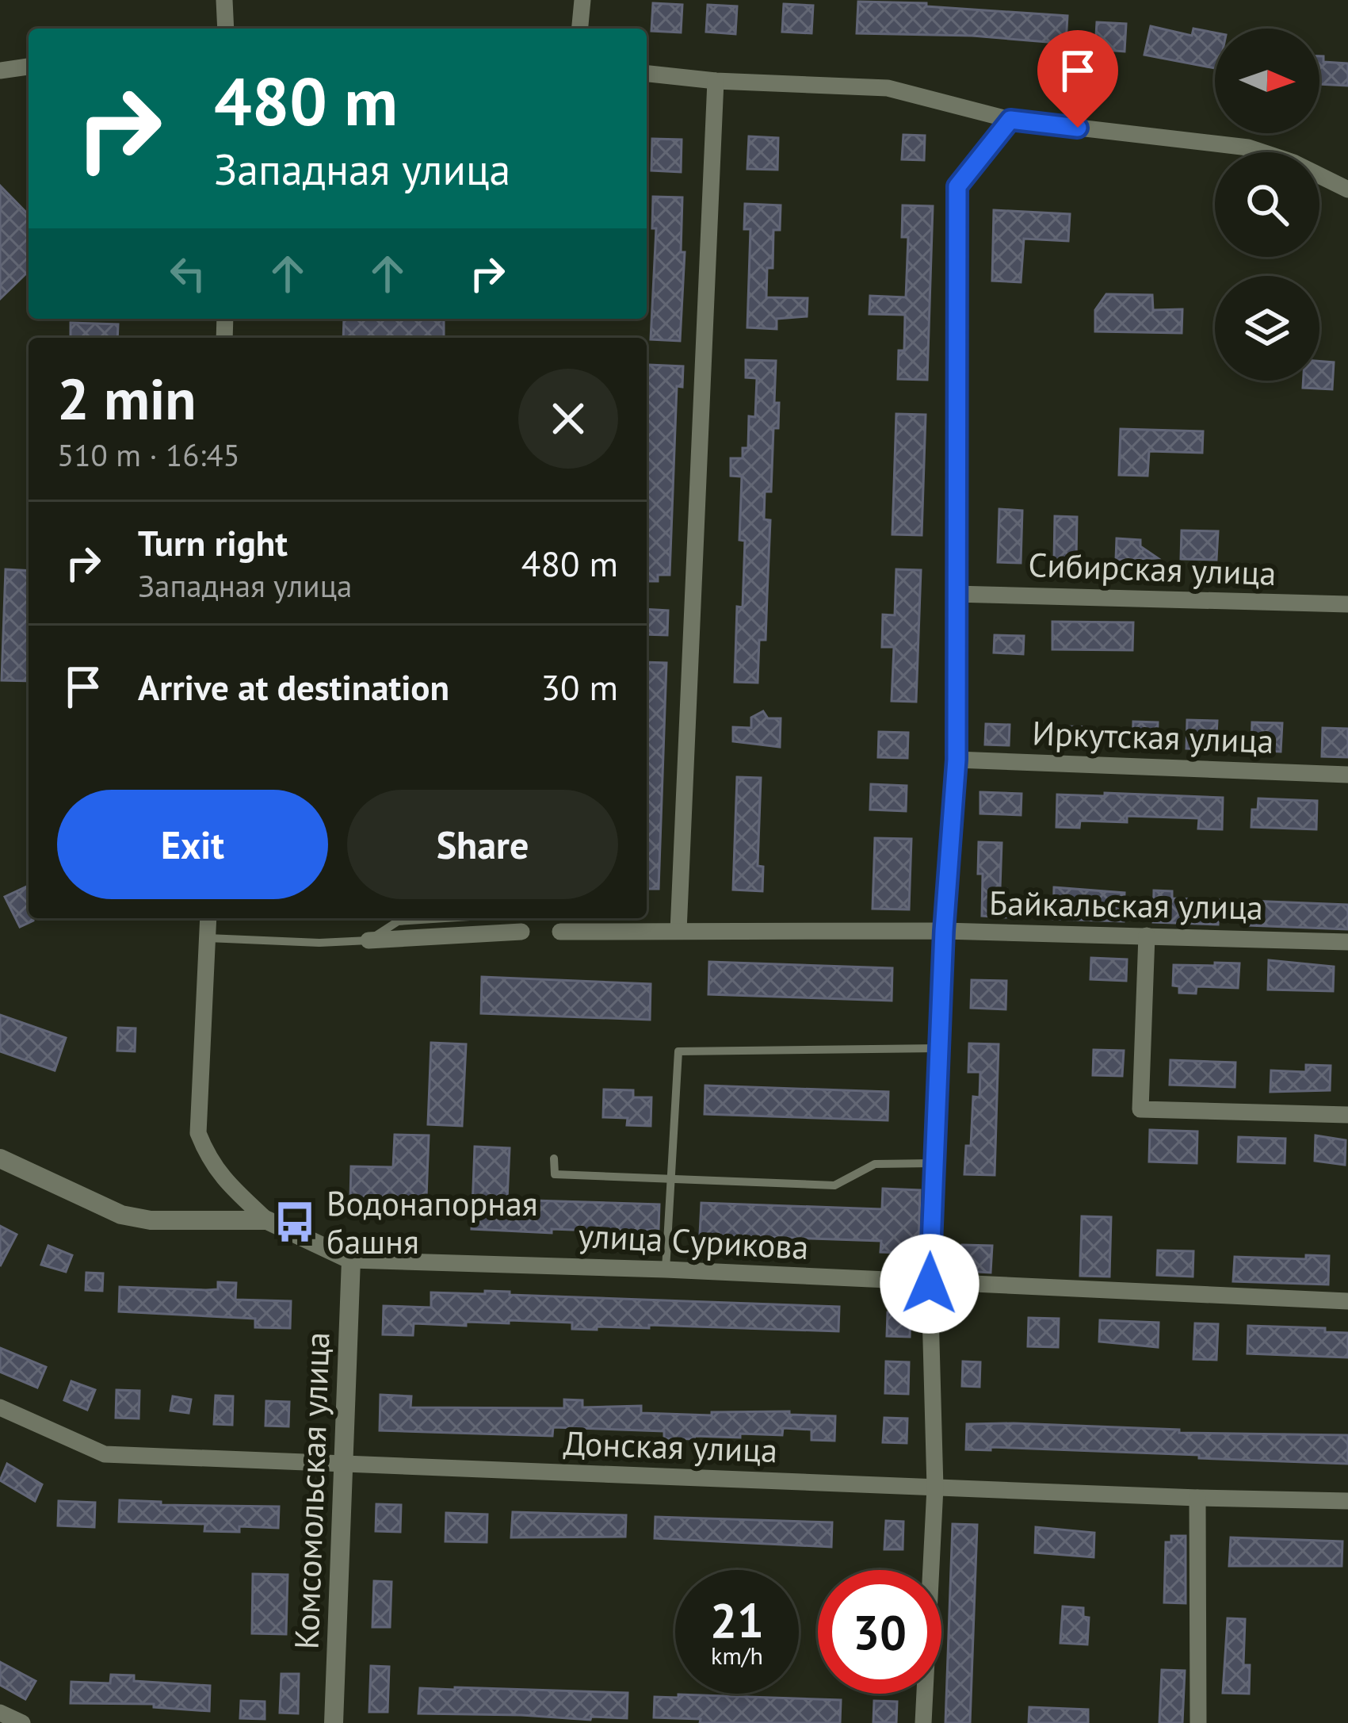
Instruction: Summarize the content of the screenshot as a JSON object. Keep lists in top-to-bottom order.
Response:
{
  "streets": {
    "street": [
      "Сибирская улица",
      "Иркутская улица",
      "Байкальская улица",
      "улица Сурикова",
      "Донская улица",
      "Комсомольская улица"
    ]
  },
  "crossings": [
    ["улица Сурикова", "Комсомольская улица"],
    ["Донская улица", "Комсомольская улица"]
  ],
  "places": {
    "bus stop": ["Водонапорная башня"]
  },
  "north": "right",
  "page": {
    "turn": ["480 m", "Западная улица"],
    "heading": ["2 min", "510 m · 16:45"],
    "list": [
      {
        "name": "Turn right",
        "note": "Западная улица",
        "value": "480 m"
      },
      {
        "name": "Arrive at destination",
        "value": "30 m"
      }
    ],
    "buttons": ["Exit", "Share"],
    "speed": "21 km/h",
    "limit": "30"
  }
}
